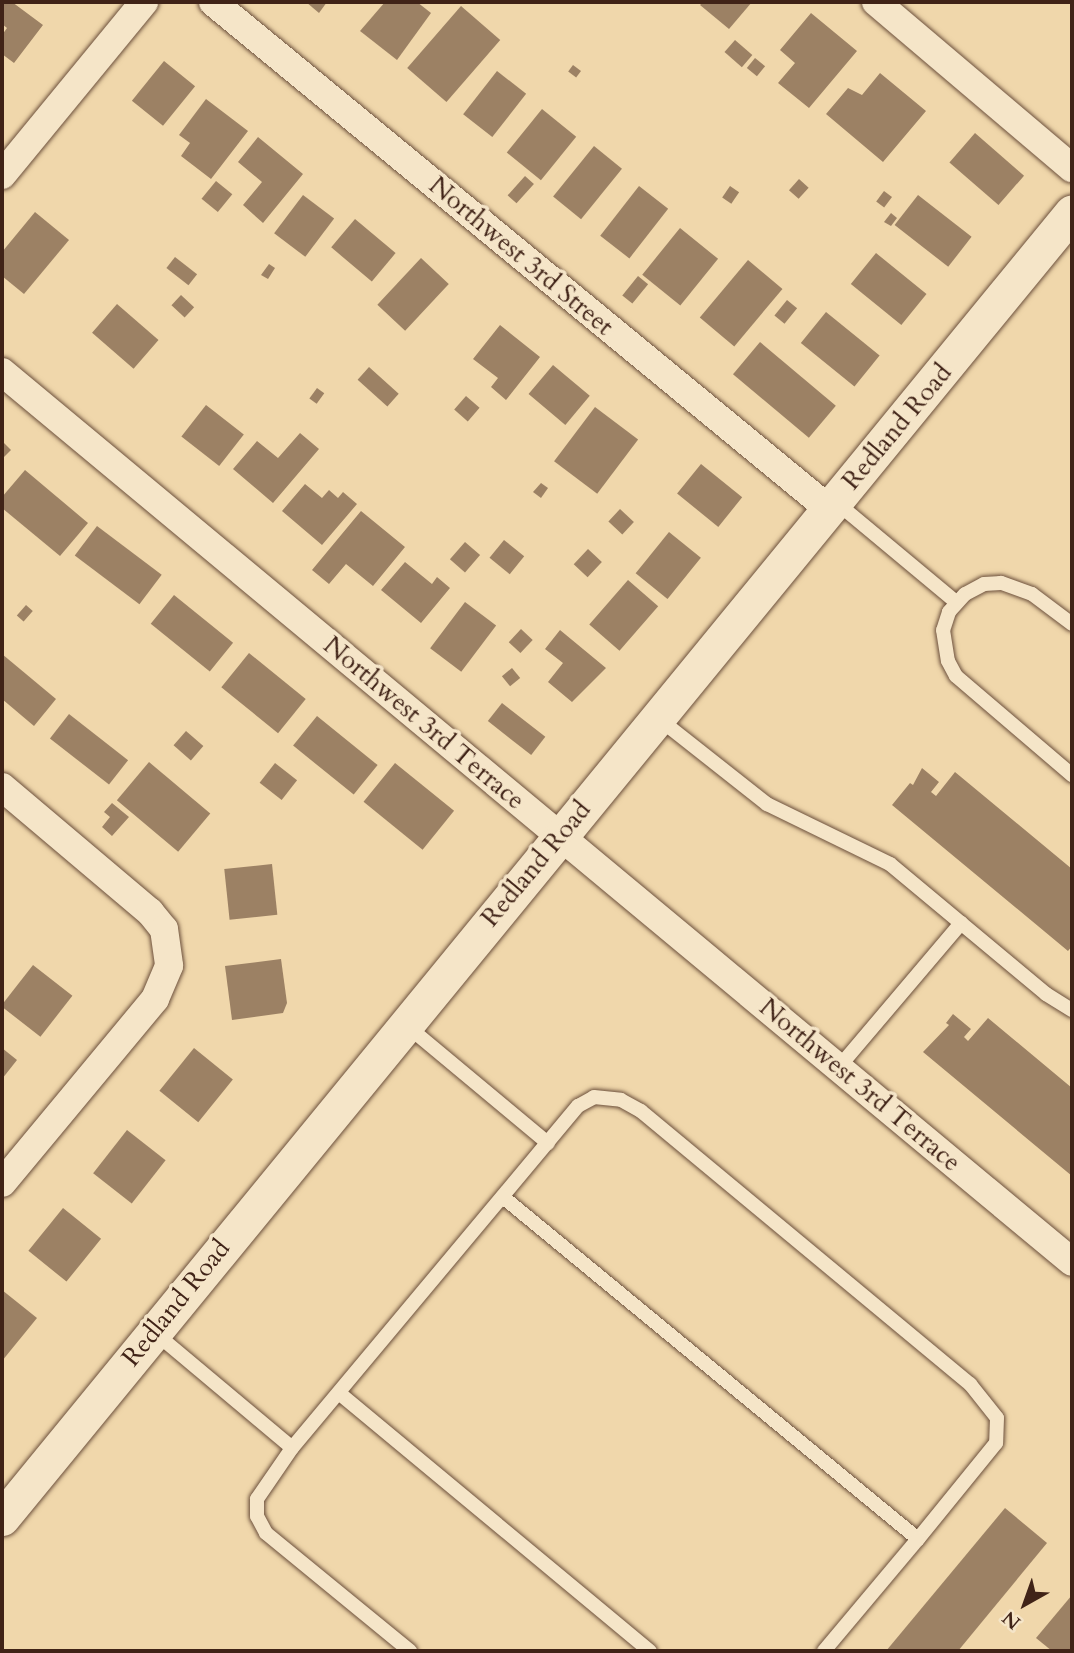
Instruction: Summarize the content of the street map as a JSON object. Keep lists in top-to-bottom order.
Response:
{
  "streets": {
    "street": ["Northwest 3rd Street", "Redland Road", "Northwest 3rd Terrace"]
  },
  "crossings": [
    ["Northwest 3rd Street", "Redland Road"],
    ["Redland Road", "Northwest 3rd Terrace"]
  ],
  "north": "bottom left"
}
